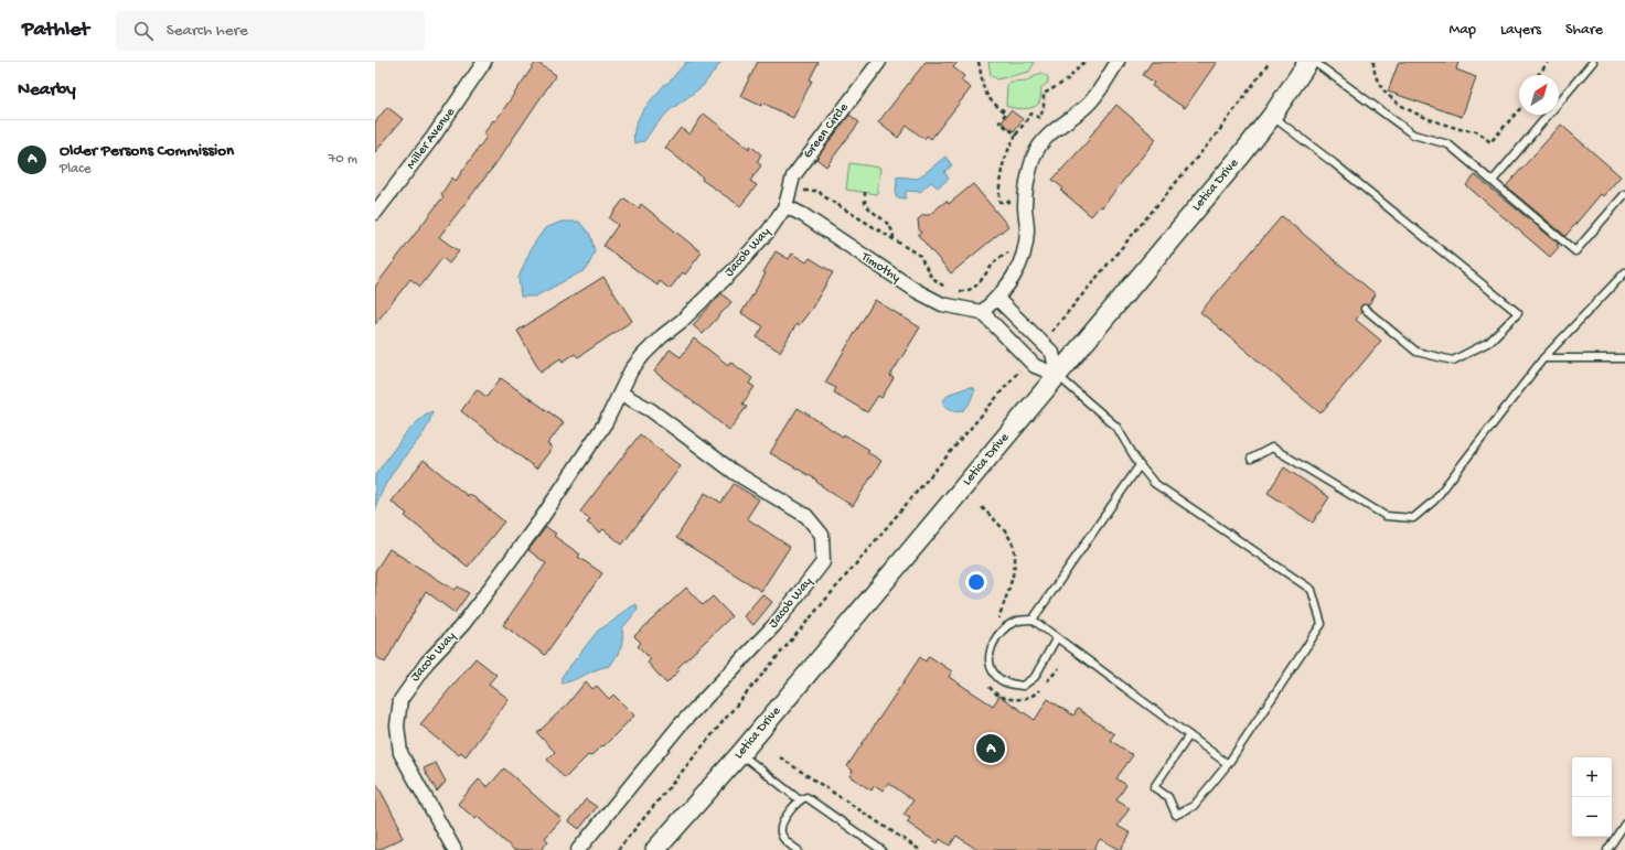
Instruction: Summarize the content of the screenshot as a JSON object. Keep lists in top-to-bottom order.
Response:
{
  "streets": {
    "street": [
      "Green Circle",
      "Miller Avenue",
      "Letica Drive",
      "Jacob Way",
      "Timothy"
    ]
  },
  "crossings": [
    ["Green Circle", "Jacob Way"],
    ["Green Circle", "Timothy"],
    ["Jacob Way", "Timothy"]
  ],
  "north": "top right",
  "page": {
    "header": "Pathlet",
    "search": "Search here",
    "nav": ["Map", "Layers", "Share"],
    "heading": "Nearby",
    "list": [
      {
        "mark": "A",
        "name": "Older Persons Commission",
        "note": "Place",
        "value": "70 m"
      }
    ],
    "pins": "A",
    "map_buttons": ["+", "−"]
  }
}
